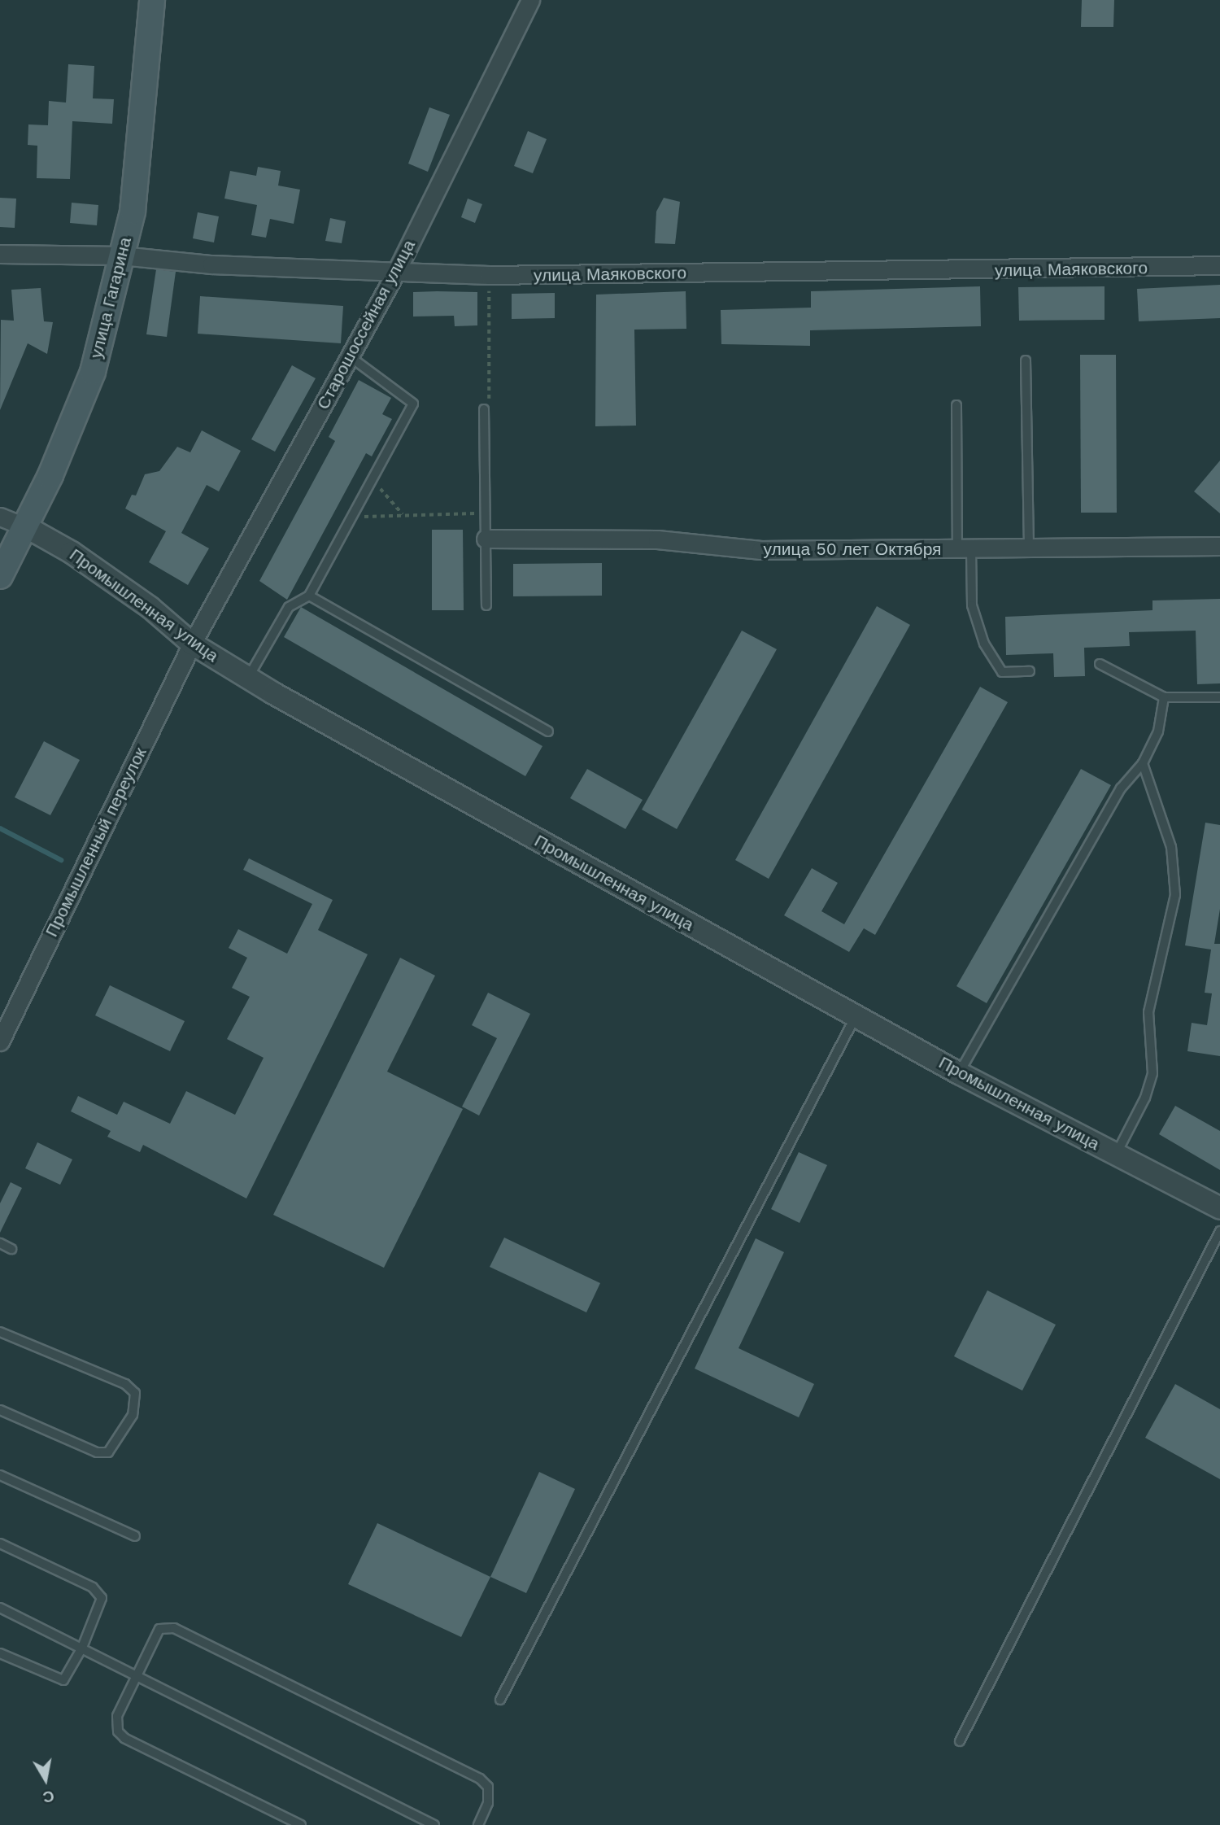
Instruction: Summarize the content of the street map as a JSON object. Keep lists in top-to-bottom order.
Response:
{
  "streets": {
    "main road": ["улица Гагарина"],
    "street": [
      "улица Маяковского",
      "Старошоссейная улица",
      "улица 50 лет Октября",
      "Промышленная улица",
      "Промышленный переулок"
    ]
  },
  "crossings": [
    ["улица Маяковского", "улица Гагарина"],
    ["улица Маяковского", "Старошоссейная улица"],
    ["улица Гагарина", "Промышленная улица"],
    ["Старошоссейная улица", "Промышленная улица"],
    ["Старошоссейная улица", "Промышленный переулок"],
    ["Промышленная улица", "Промышленный переулок"]
  ],
  "north": "bottom"
}
